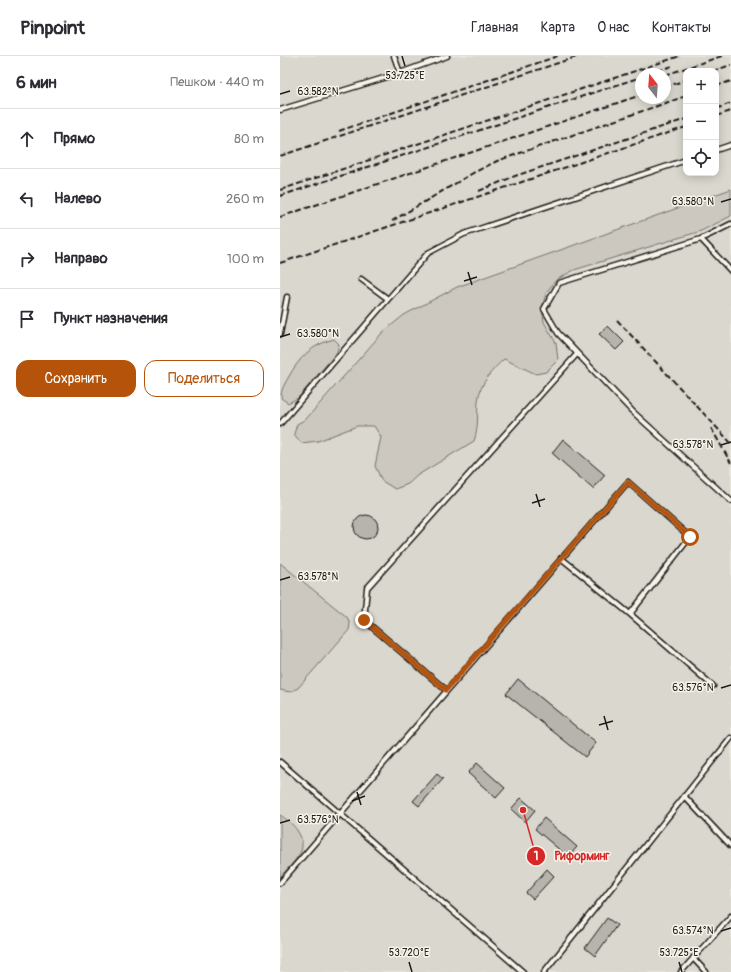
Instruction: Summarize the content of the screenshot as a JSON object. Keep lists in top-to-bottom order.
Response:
{
  "places": ["Риформинг"],
  "north": "top",
  "page": {
    "header": "Pinpoint",
    "nav": [
      "Главная",
      "Карта",
      "О нас",
      "Контакты"
    ],
    "heading": ["6 мин", "Пешком · 440 m"],
    "map_buttons": ["+", "−"],
    "list": [
      ["Прямо", "80 m"],
      ["Налево", "260 m"],
      ["Направо", "100 m"],
      "Пункт назначения"
    ],
    "buttons": ["Сохранить", "Поделиться"]
  },
  "coordinates": [
    "53.725°E",
    "63.582°N",
    "63.580°N",
    "63.578°N",
    "63.576°N",
    "63.574°N",
    "53.720°E"
  ]
}
